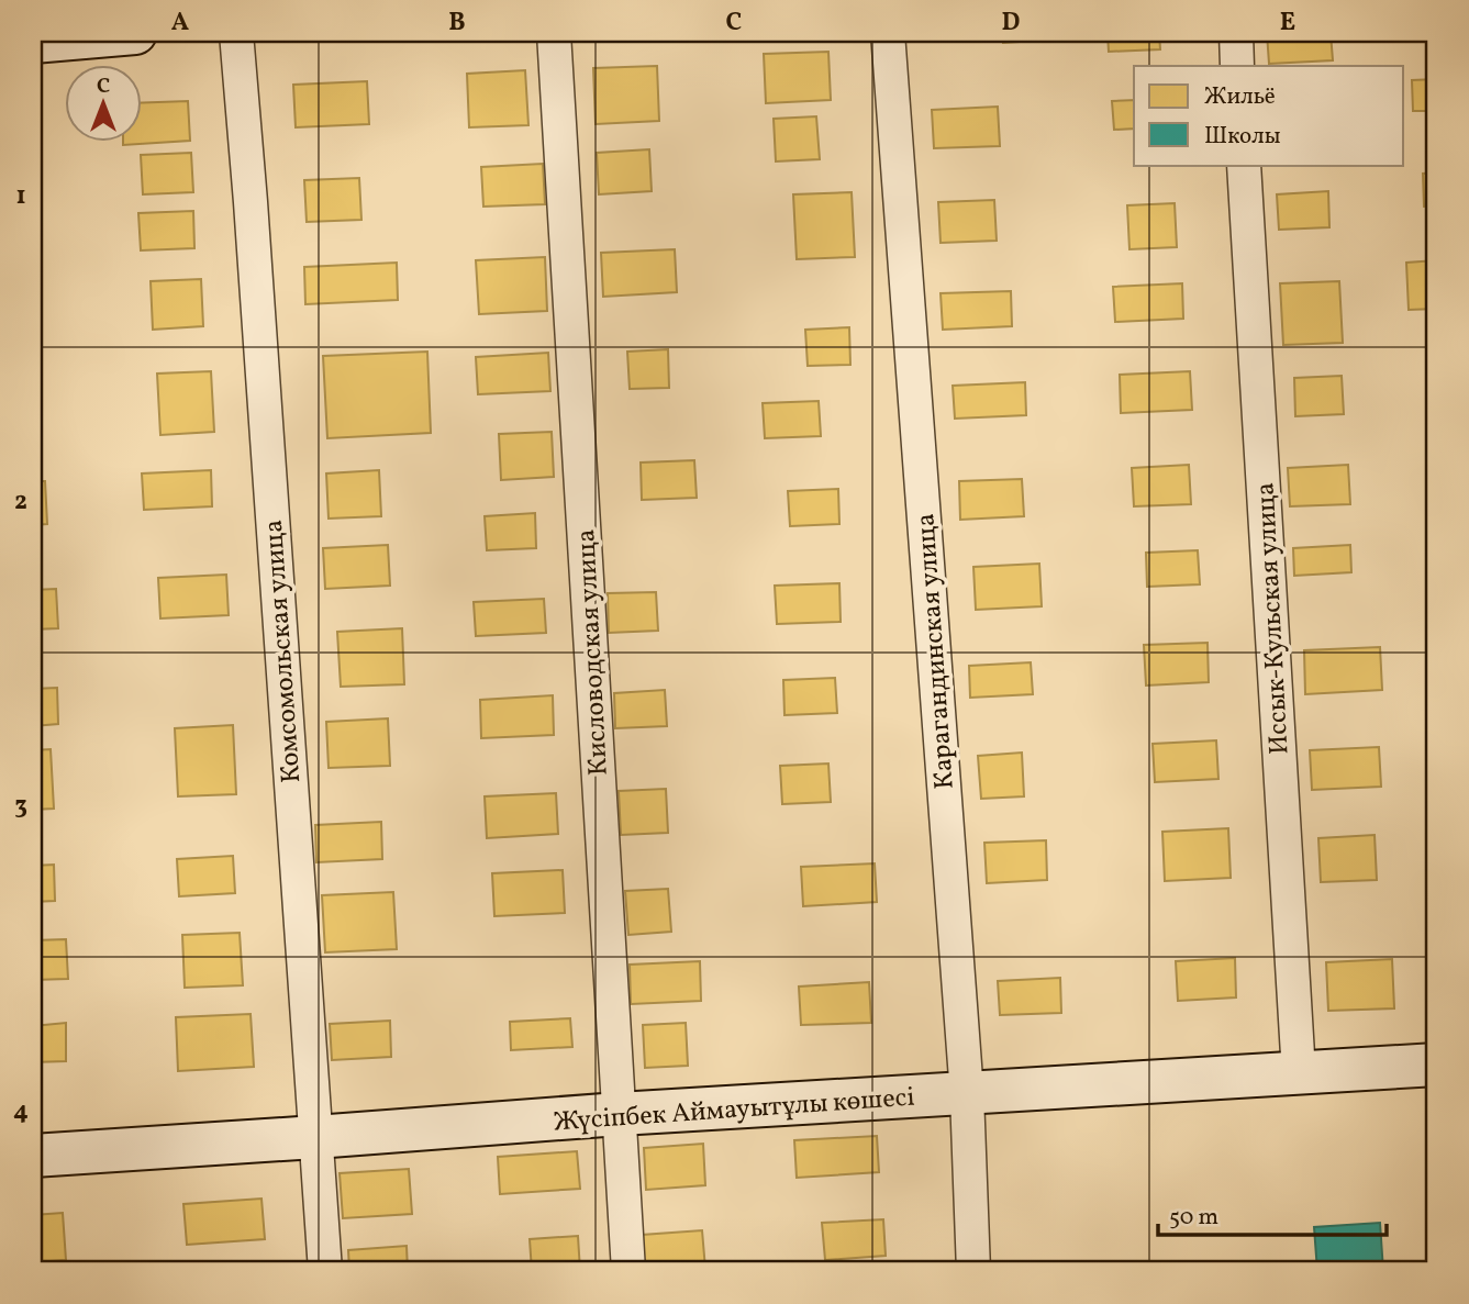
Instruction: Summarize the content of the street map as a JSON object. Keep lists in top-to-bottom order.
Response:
{
  "streets": {
    "street": [
      "Иссык-Кульская улица",
      "Комсомольская улица",
      "Карагандинская улица",
      "Кисловодская улица",
      "Жүсіпбек Аймауытұлы көшесі"
    ]
  },
  "crossings": [
    ["Иссык-Кульская улица", "Жүсіпбек Аймауытұлы көшесі"],
    ["Комсомольская улица", "Жүсіпбек Аймауытұлы көшесі"],
    ["Карагандинская улица", "Жүсіпбек Аймауытұлы көшесі"],
    ["Кисловодская улица", "Жүсіпбек Аймауытұлы көшесі"]
  ],
  "legend": ["Жильё", "Школы"],
  "scale_bar": "50 m",
  "north": "top",
  "grid": {
    "columns": [
      "A",
      "B",
      "C",
      "D",
      "E"
    ],
    "rows": [
      "1",
      "2",
      "3",
      "4"
    ]
  }
}
